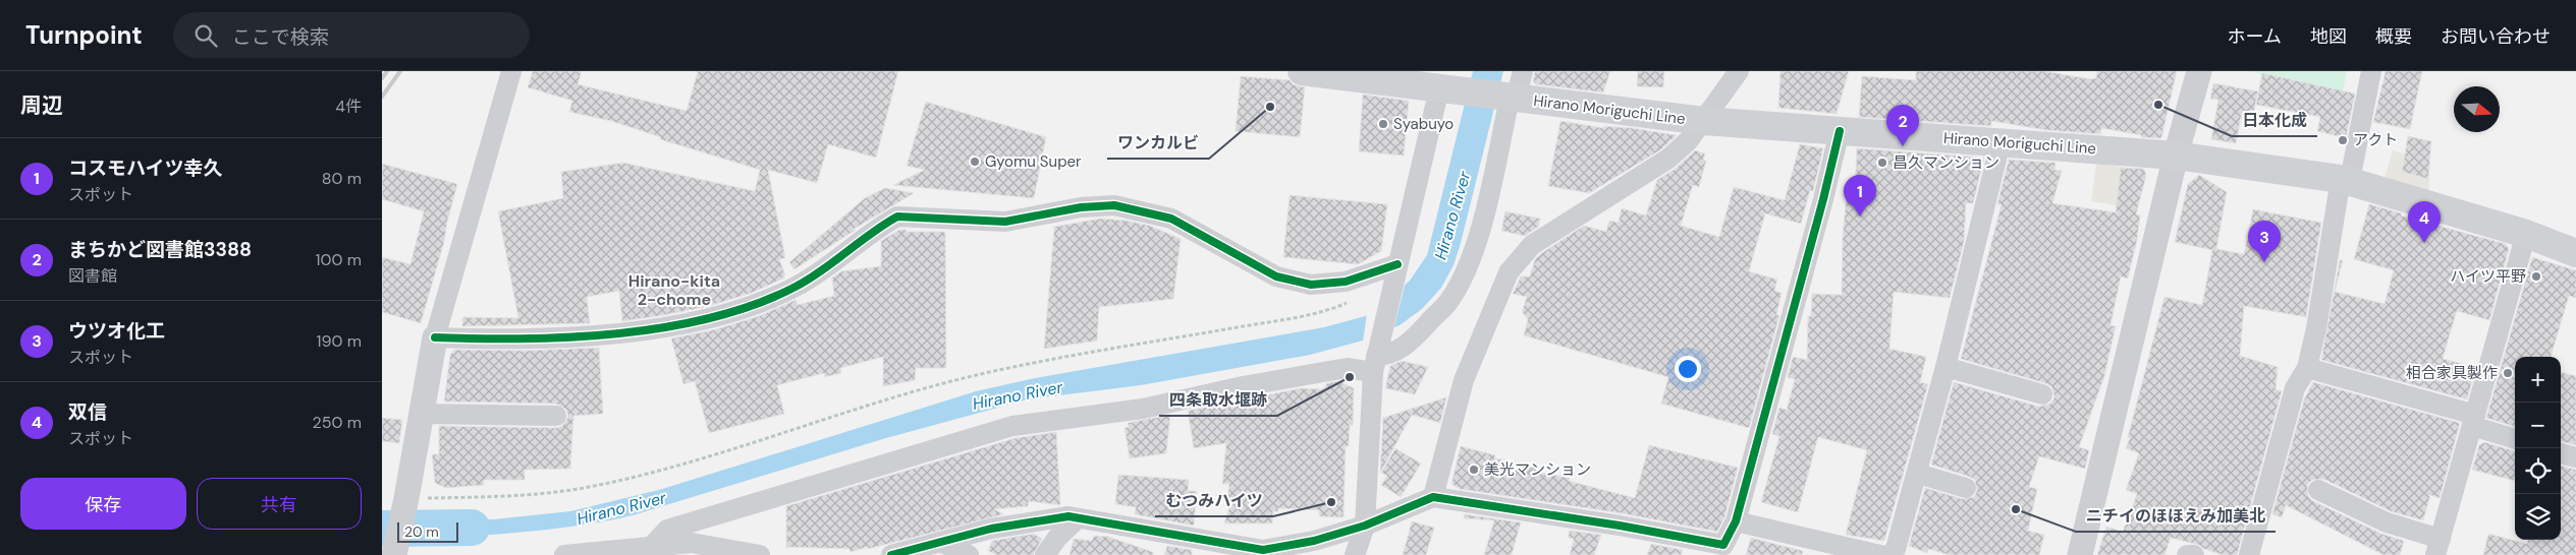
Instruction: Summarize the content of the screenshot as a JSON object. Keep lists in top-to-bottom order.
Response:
{
  "streets": {
    "main road": ["Hirano Moriguchi Line"]
  },
  "districts": ["Hirano-kita 2-chome"],
  "water": ["Hirano River"],
  "places": [
    "日本化成",
    "ワンカルビ",
    "Syabuyo",
    "アクト",
    "Gyomu Super",
    "昌久マンション",
    "ハイツ平野",
    "相合家具製作",
    "四条取水堰跡",
    "美光マンション",
    "むつみハイツ",
    "ニチイのほほえみ加美北"
  ],
  "scale_bar": "20 m",
  "north": "right",
  "page": {
    "header": "Turnpoint",
    "search": "ここで検索",
    "nav": [
      "ホーム",
      "地図",
      "概要",
      "お問い合わせ"
    ],
    "heading": ["周辺", "4件"],
    "pins": [
      "2",
      "1",
      "4",
      "3"
    ],
    "list": [
      {
        "mark": "1",
        "name": "コスモハイツ幸久",
        "note": "スポット",
        "value": "80 m"
      },
      {
        "mark": "2",
        "name": "まちかど図書館3388",
        "note": "図書館",
        "value": "100 m"
      },
      {
        "mark": "3",
        "name": "ウツオ化工",
        "note": "スポット",
        "value": "190 m"
      },
      {
        "mark": "4",
        "name": "双信",
        "note": "スポット",
        "value": "250 m"
      }
    ],
    "map_buttons": ["+", "−"],
    "buttons": ["保存", "共有"],
    "scale": "20 m"
  }
}
